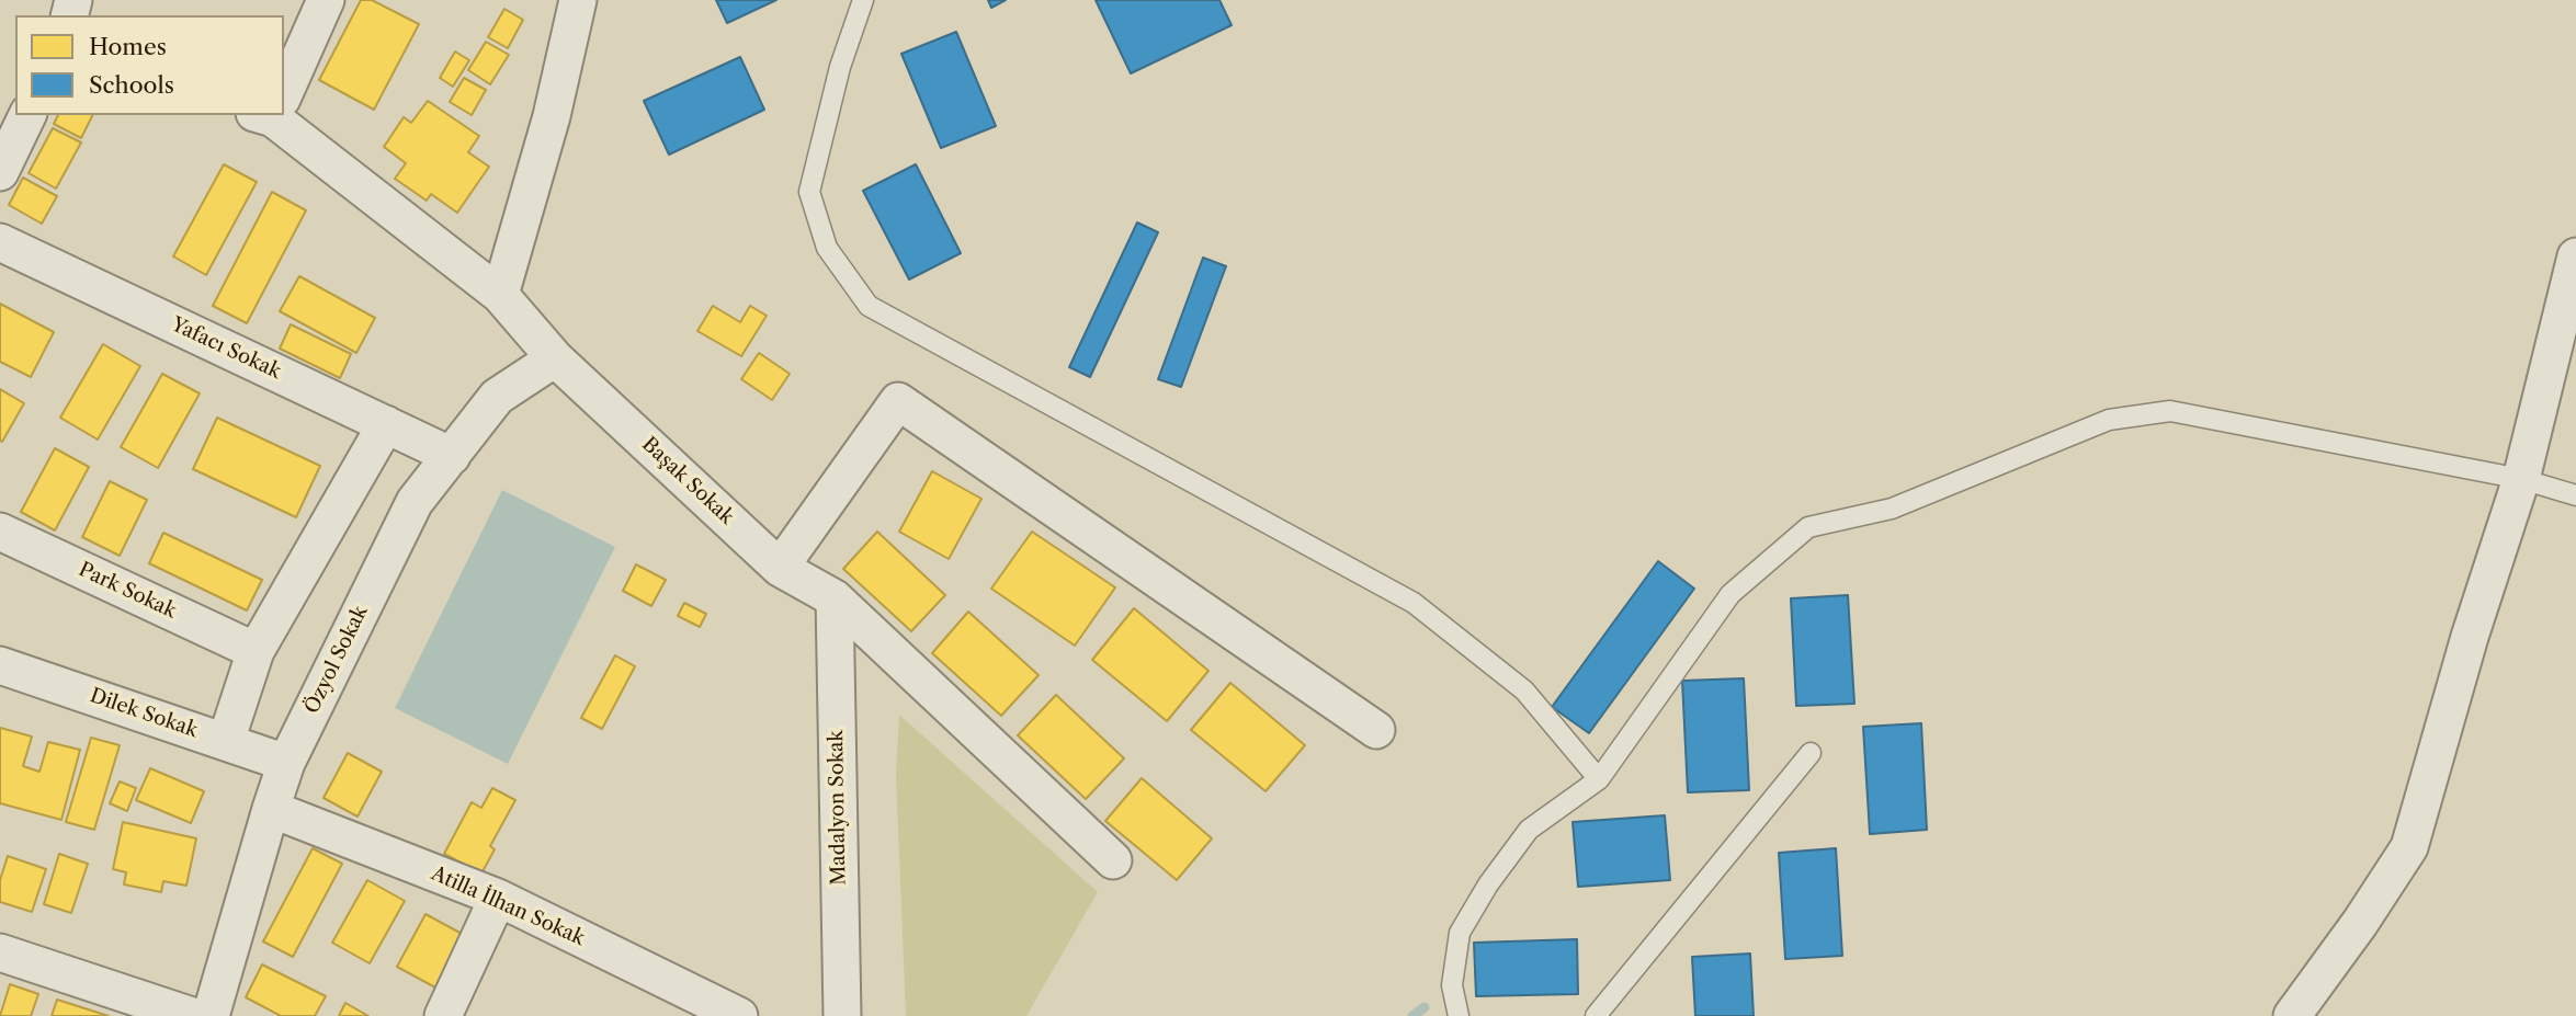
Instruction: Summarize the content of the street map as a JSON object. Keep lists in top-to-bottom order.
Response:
{
  "streets": {
    "street": [
      "Yafacı Sokak",
      "Başak Sokak",
      "Park Sokak",
      "Özyol Sokak",
      "Dilek Sokak",
      "Madalyon Sokak",
      "Atilla İlhan Sokak"
    ]
  },
  "crossings": [
    ["Yafacı Sokak", "Özyol Sokak"],
    ["Başak Sokak", "Özyol Sokak"],
    ["Başak Sokak", "Madalyon Sokak"],
    ["Özyol Sokak", "Dilek Sokak"],
    ["Özyol Sokak", "Atilla İlhan Sokak"]
  ],
  "legend": ["Homes", "Schools"]
}
